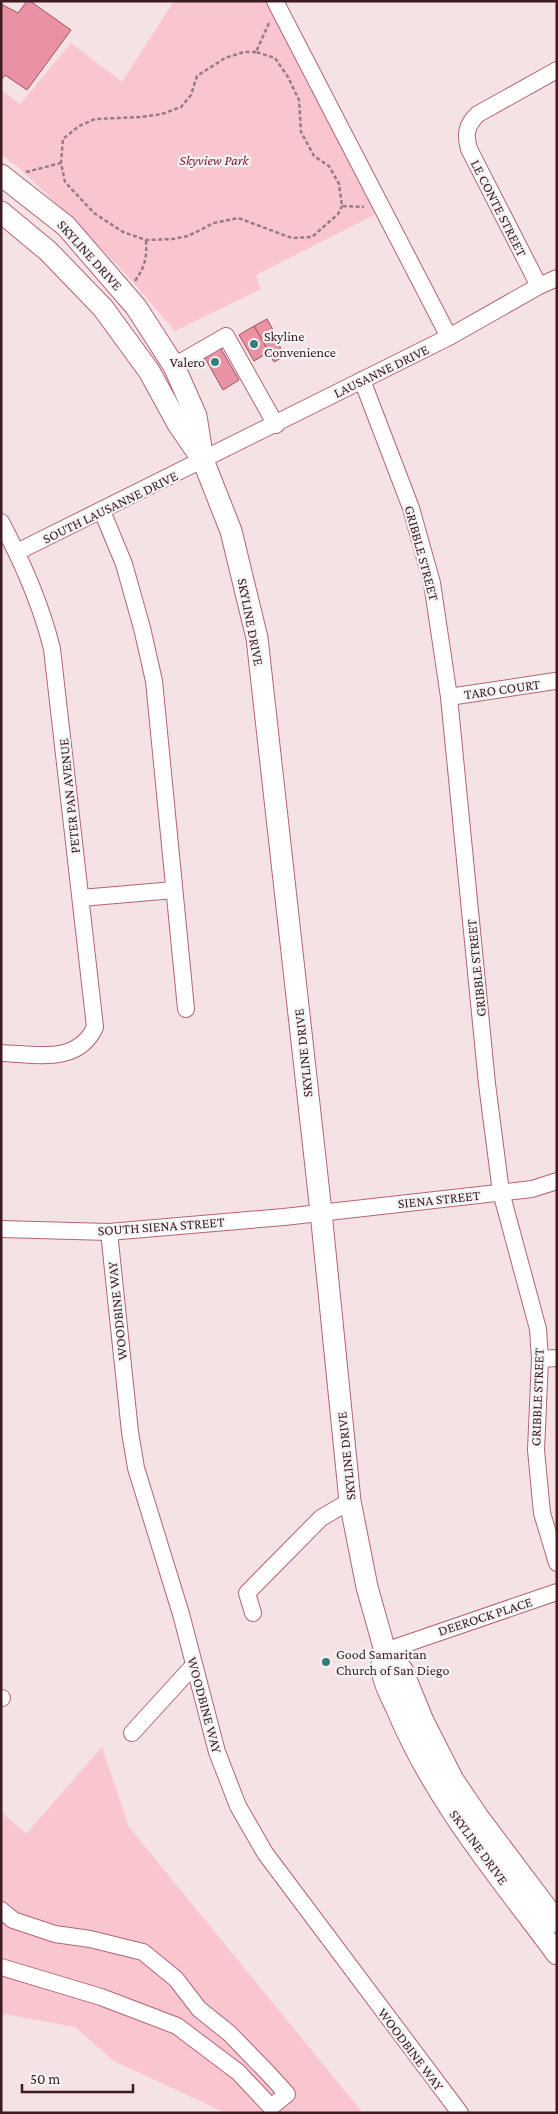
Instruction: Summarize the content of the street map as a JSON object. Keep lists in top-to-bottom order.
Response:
{
  "streets": {
    "main road": ["SKYLINE DRIVE"],
    "street": [
      "LE CONTE STREET",
      "LAUSANNE DRIVE",
      "SOUTH LAUSANNE DRIVE",
      "GRIBBLE STREET",
      "TARO COURT",
      "PETER PAN AVENUE",
      "SIENA STREET",
      "SOUTH SIENA STREET",
      "WOODBINE WAY",
      "DEEROCK PLACE"
    ]
  },
  "crossings": [
    ["LE CONTE STREET", "LAUSANNE DRIVE"],
    ["SKYLINE DRIVE", "LAUSANNE DRIVE"],
    ["SKYLINE DRIVE", "SOUTH LAUSANNE DRIVE"],
    ["SKYLINE DRIVE", "SIENA STREET"],
    ["SKYLINE DRIVE", "SOUTH SIENA STREET"],
    ["SKYLINE DRIVE", "DEEROCK PLACE"],
    ["LAUSANNE DRIVE", "SOUTH LAUSANNE DRIVE"],
    ["LAUSANNE DRIVE", "GRIBBLE STREET"],
    ["SOUTH LAUSANNE DRIVE", "PETER PAN AVENUE"],
    ["GRIBBLE STREET", "TARO COURT"],
    ["GRIBBLE STREET", "SIENA STREET"],
    ["SIENA STREET", "SOUTH SIENA STREET"],
    ["SOUTH SIENA STREET", "WOODBINE WAY"]
  ],
  "parks": ["Skyview Park"],
  "places": ["Skyline Convenience", "Valero", "Good Samaritan Church of San Diego"],
  "scale_bar": "50 m"
}
